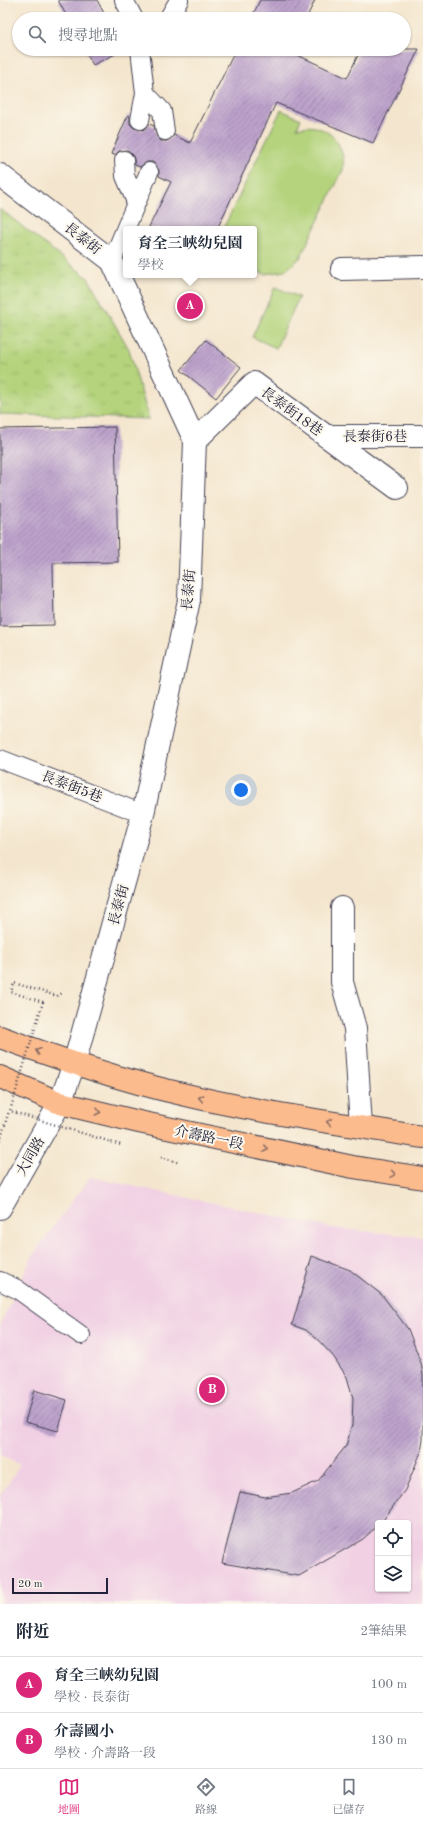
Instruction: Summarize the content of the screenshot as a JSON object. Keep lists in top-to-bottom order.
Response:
{
  "streets": {
    "main road": ["介壽路一段"],
    "street": [
      "長泰街",
      "長泰街18巷",
      "長泰街6巷",
      "大同路"
    ],
    "lane": ["長泰街5巷"]
  },
  "crossings": [
    ["長泰街", "長泰街18巷"],
    ["長泰街", "長泰街5巷"],
    ["長泰街", "介壽路一段"],
    ["長泰街", "大同路"],
    ["長泰街18巷", "長泰街6巷"],
    ["介壽路一段", "大同路"]
  ],
  "scale_bar": "20 m",
  "page": {
    "search": "搜尋地點",
    "popup": ["育全三峽幼兒園", "學校"],
    "pins": ["A", "B"],
    "scale": "20 m",
    "heading": ["附近", "2筆結果"],
    "list": [
      {
        "mark": "A",
        "name": "育全三峽幼兒園",
        "note": "學校 · 長泰街",
        "value": "100 m"
      },
      {
        "mark": "B",
        "name": "介壽國小",
        "note": "學校 · 介壽路一段",
        "value": "130 m"
      }
    ],
    "nav": ["地圖", "路線", "已儲存"]
  }
}
